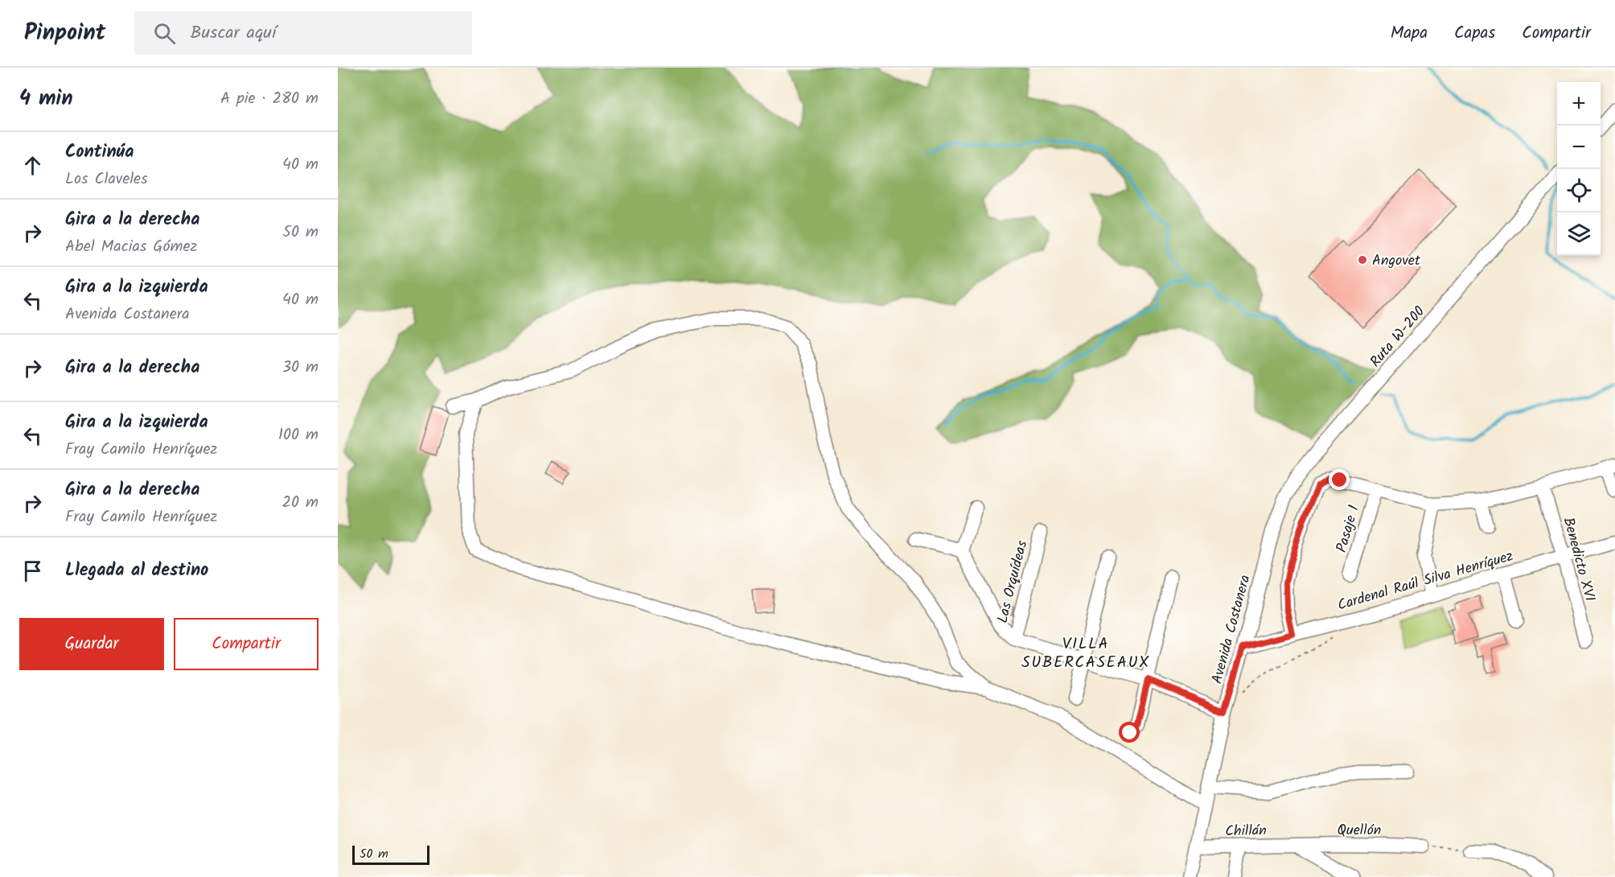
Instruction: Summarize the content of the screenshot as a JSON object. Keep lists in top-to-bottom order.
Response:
{
  "streets": {
    "street": [
      "Ruta W-200",
      "Pasaje 1",
      "Benedicto XVI",
      "Cardenal Raúl Silva Henríquez",
      "Las Orquídeas",
      "Avenida Costanera",
      "Quellón",
      "Chillán"
    ]
  },
  "crossings": [
    ["Ruta W-200", "Avenida Costanera"],
    ["Benedicto XVI", "Cardenal Raúl Silva Henríquez"],
    ["Cardenal Raúl Silva Henríquez", "Avenida Costanera"],
    ["Avenida Costanera", "Chillán"],
    ["Quellón", "Chillán"]
  ],
  "districts": ["VILLA SUBERCASEAUX"],
  "places": ["Angovet"],
  "scale_bar": "50 m",
  "page": {
    "header": "Pinpoint",
    "search": "Buscar aquí",
    "nav": ["Mapa", "Capas", "Compartir"],
    "heading": ["4 min", "A pie · 280 m"],
    "map_buttons": ["+", "−"],
    "list": [
      ["Continúa", "Los Claveles", "40 m"],
      ["Gira a la derecha", "Abel Macias Gómez", "50 m"],
      ["Gira a la izquierda", "Avenida Costanera", "40 m"],
      ["Gira a la derecha", "30 m"],
      ["Gira a la izquierda", "Fray Camilo Henríquez", "100 m"],
      ["Gira a la derecha", "Fray Camilo Henríquez", "20 m"],
      "Llegada al destino"
    ],
    "buttons": ["Guardar", "Compartir"],
    "scale": "50 m"
  }
}
